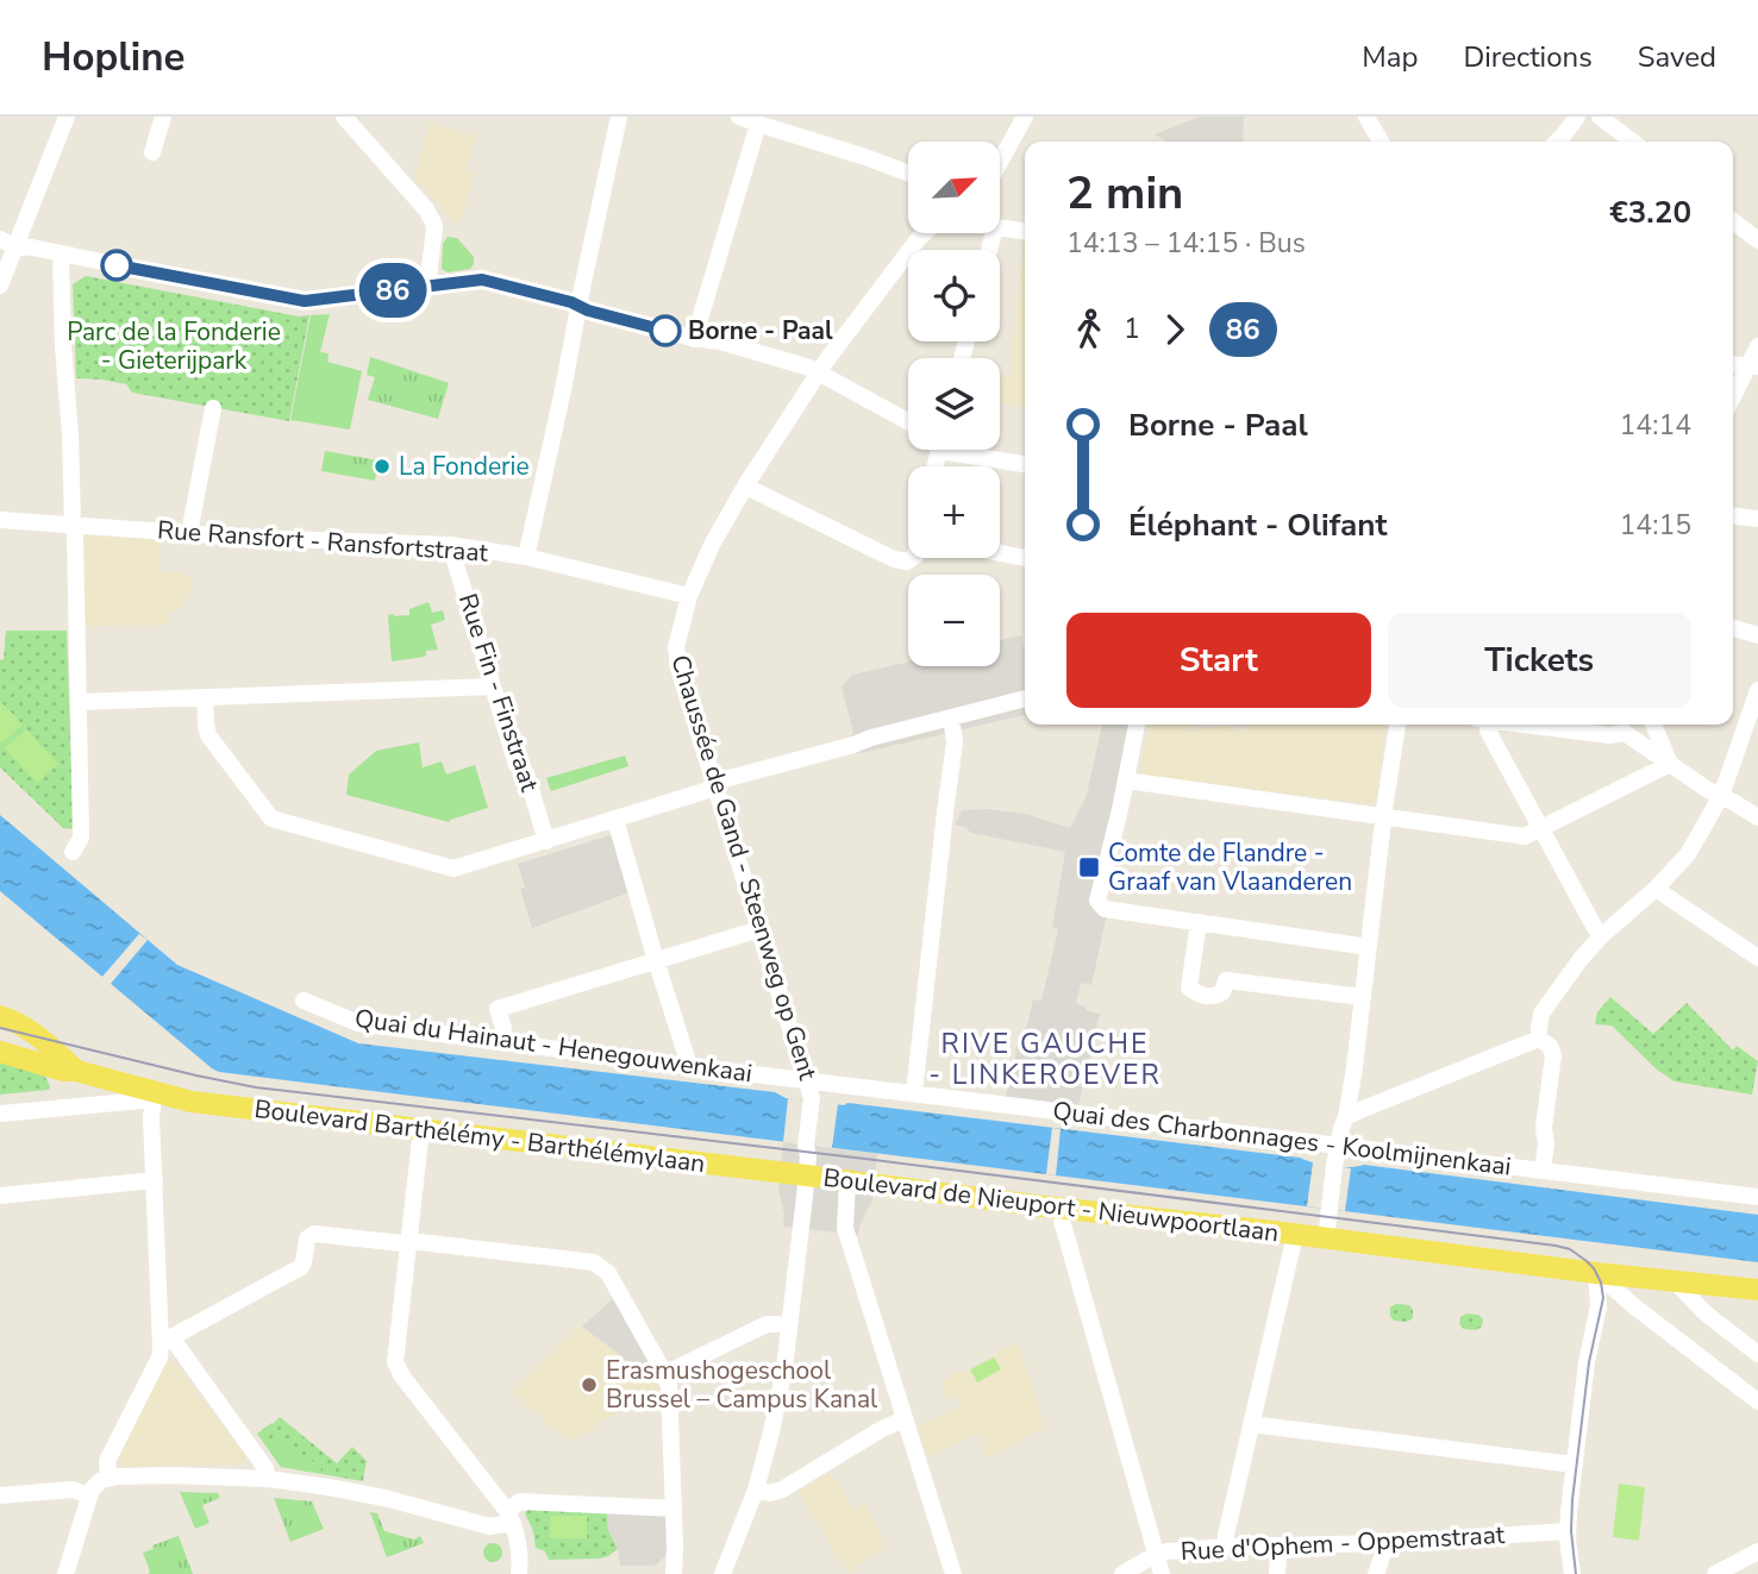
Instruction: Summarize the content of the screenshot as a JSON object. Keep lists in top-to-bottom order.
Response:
{
  "streets": {
    "main road": ["Boulevard Barthélémy - Barthélémylaan", "Boulevard de Nieuport - Nieuwpoortlaan"],
    "street": [
      "Rue Ransfort - Ransfortstraat",
      "Rue Fin - Finstraat",
      "Chaussée de Gand - Steenweg op Gent",
      "Quai du Hainaut - Henegouwenkaai",
      "Quai des Charbonnages - Koolmijnenkaai",
      "Rue d'Ophem - Oppemstraat"
    ]
  },
  "crossings": [
    ["Rue Ransfort - Ransfortstraat", "Rue Fin - Finstraat"],
    ["Rue Ransfort - Ransfortstraat", "Chaussée de Gand - Steenweg op Gent"],
    ["Chaussée de Gand - Steenweg op Gent", "Quai du Hainaut - Henegouwenkaai"],
    ["Chaussée de Gand - Steenweg op Gent", "Boulevard Barthélémy - Barthélémylaan"],
    ["Chaussée de Gand - Steenweg op Gent", "Quai des Charbonnages - Koolmijnenkaai"],
    ["Chaussée de Gand - Steenweg op Gent", "Boulevard de Nieuport - Nieuwpoortlaan"],
    ["Quai du Hainaut - Henegouwenkaai", "Quai des Charbonnages - Koolmijnenkaai"],
    ["Boulevard Barthélémy - Barthélémylaan", "Boulevard de Nieuport - Nieuwpoortlaan"]
  ],
  "districts": ["RIVE GAUCHE - LINKEROEVER"],
  "parks": ["Parc de la Fonderie - Gieterijpark"],
  "places": {
    "other": ["Borne - Paal", "La Fonderie", "Erasmushogeschool Brussel – Campus Kanal"],
    "transit": ["Comte de Flandre - Graaf van Vlaanderen"]
  },
  "lines": ["bus line 86"],
  "north": "top right",
  "page": {
    "header": "Hopline",
    "nav": ["Map", "Directions", "Saved"],
    "on_map": "86",
    "map_buttons": ["+", "−"],
    "heading": ["2 min", "14:13 – 14:15 · Bus", "€3.20"],
    "legs": ["1", "86"],
    "list": [
      {
        "name": "Borne - Paal",
        "value": "14:14"
      },
      {
        "name": "Éléphant - Olifant",
        "value": "14:15"
      }
    ],
    "buttons": ["Start", "Tickets"]
  }
}
